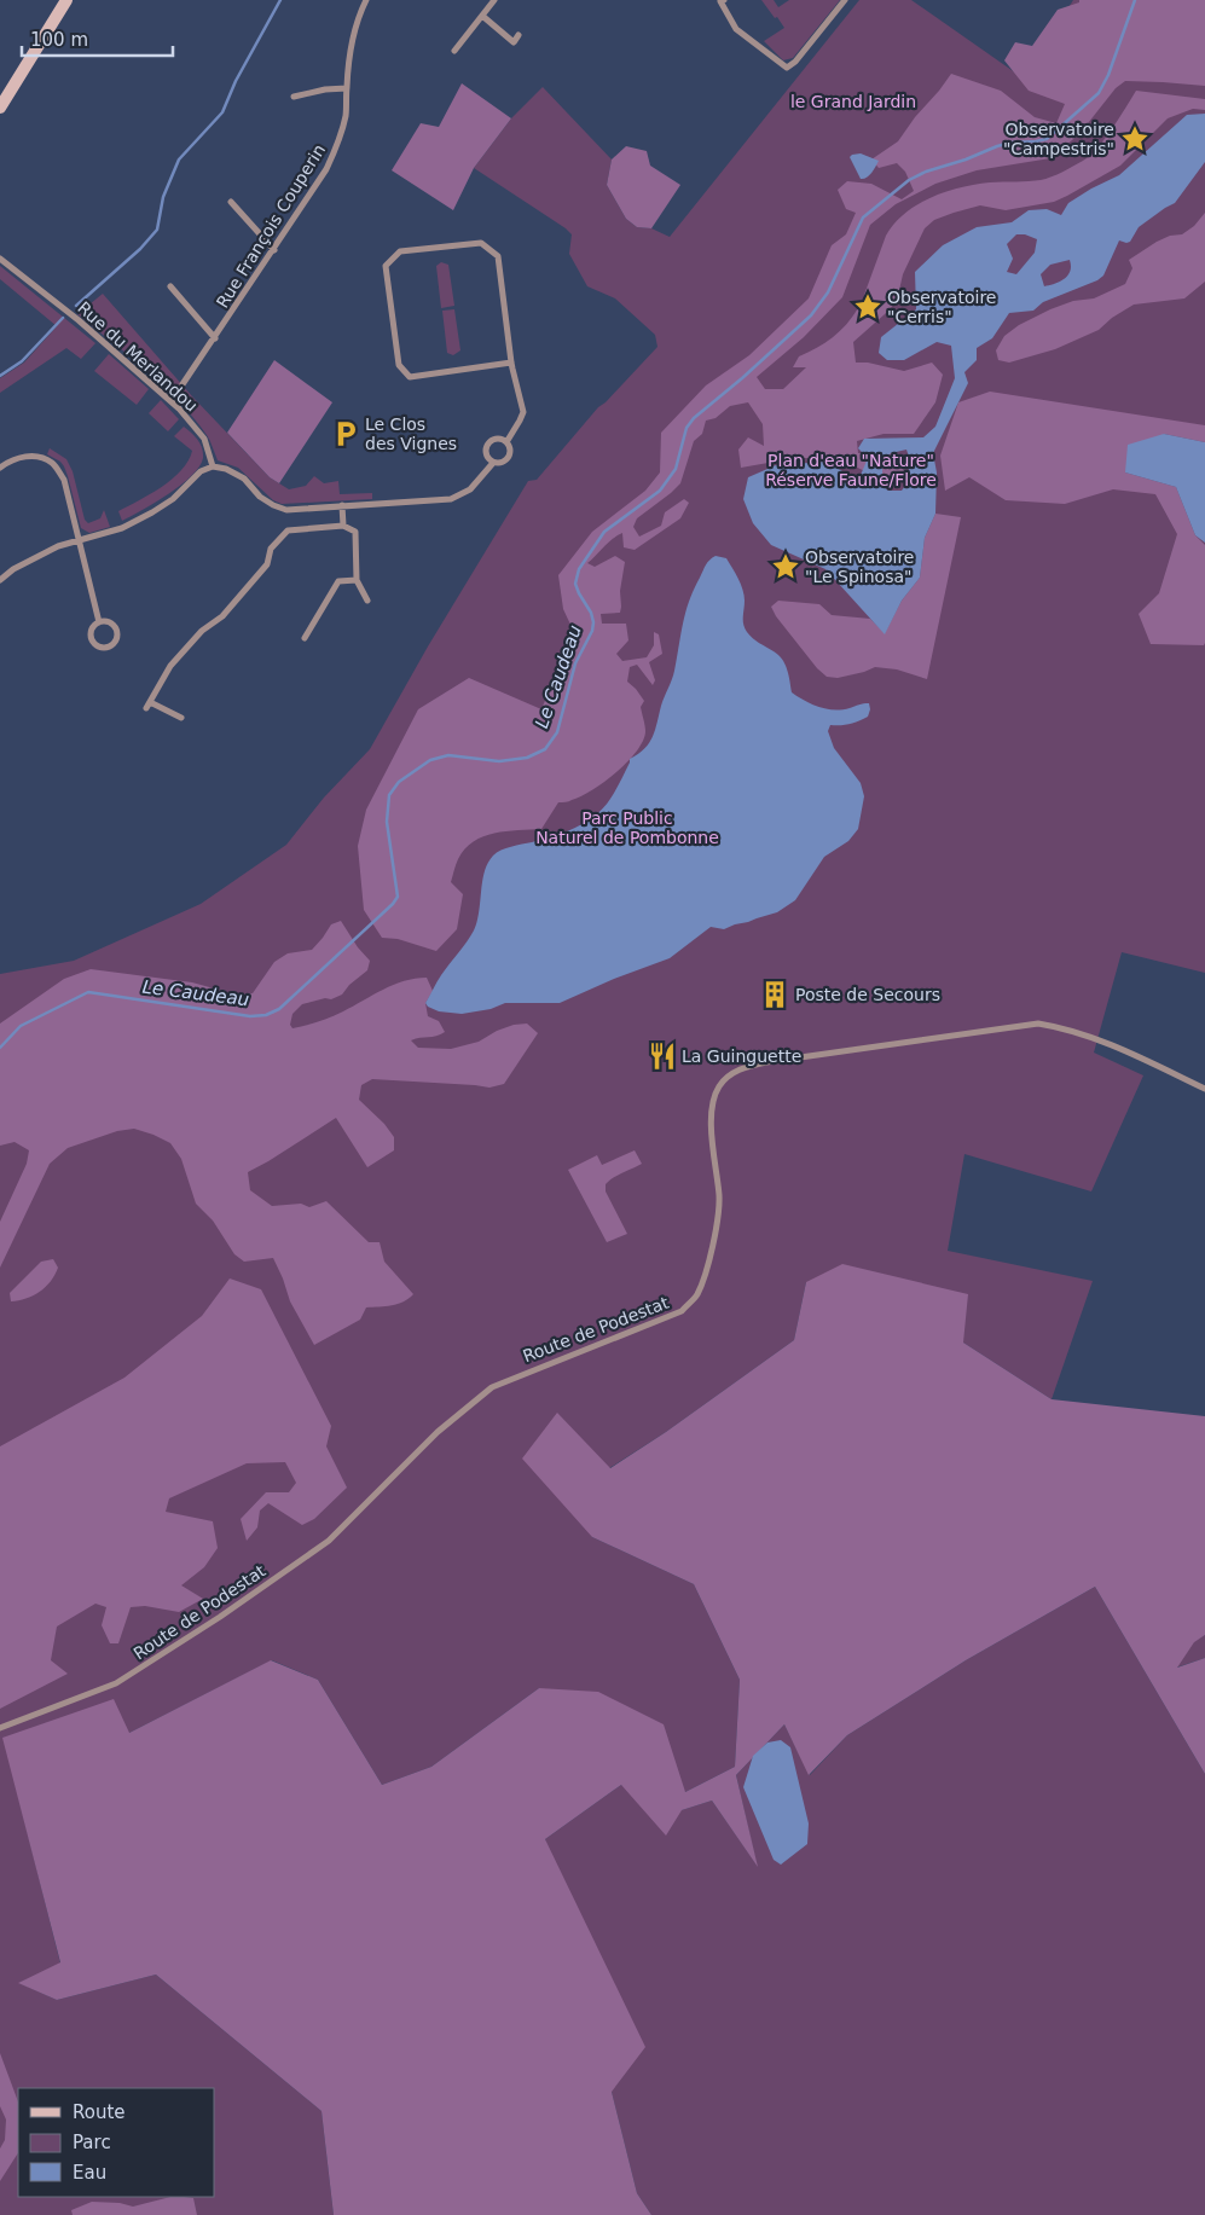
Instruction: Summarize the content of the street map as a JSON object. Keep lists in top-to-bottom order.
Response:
{
  "streets": {
    "street": ["Rue François Couperin", "Rue du Merlandou", "Route de Podestat"]
  },
  "water": ["Le Caudeau"],
  "parks": ["le Grand Jardin", "Plan d'eau \"Nature\" Réserve Faune/Flore", "Parc Public Naturel de Pombonne"],
  "places": {
    "place": ["Observatoire \"Campestris\"", "Observatoire \"Cerris\"", "Observatoire \"Le Spinosa\""],
    "parking": ["Le Clos des Vignes"],
    "building": ["Poste de Secours"],
    "restaurant": ["La Guinguette"]
  },
  "legend": ["Route", "Parc", "Eau"],
  "scale_bar": "100 m"
}
